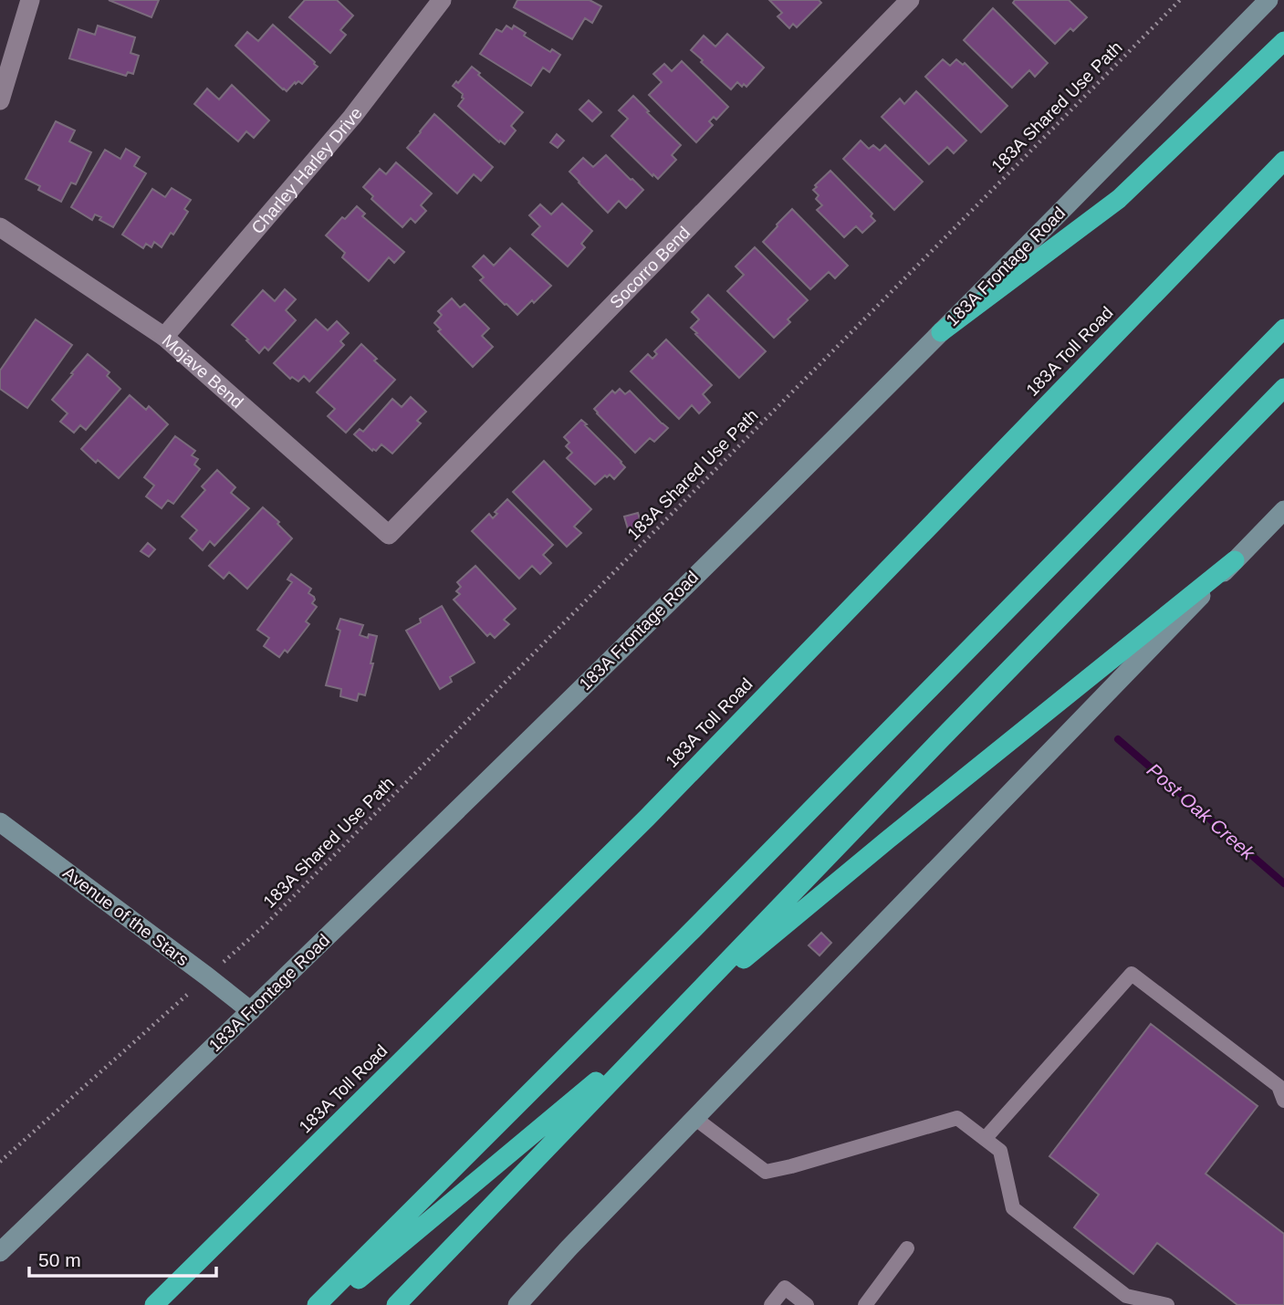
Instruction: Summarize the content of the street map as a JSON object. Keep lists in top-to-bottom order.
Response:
{
  "streets": {
    "highway": ["183A Toll Road"],
    "main road": ["183A Frontage Road", "Avenue of the Stars"],
    "street": ["Charley Harley Drive", "Socorro Bend", "Mojave Bend"],
    "path": ["183A Shared Use Path"]
  },
  "crossings": [
    ["Charley Harley Drive", "Mojave Bend"],
    ["183A Frontage Road", "Avenue of the Stars"],
    ["Socorro Bend", "Mojave Bend"]
  ],
  "water": ["Post Oak Creek"],
  "scale_bar": "50 m"
}
